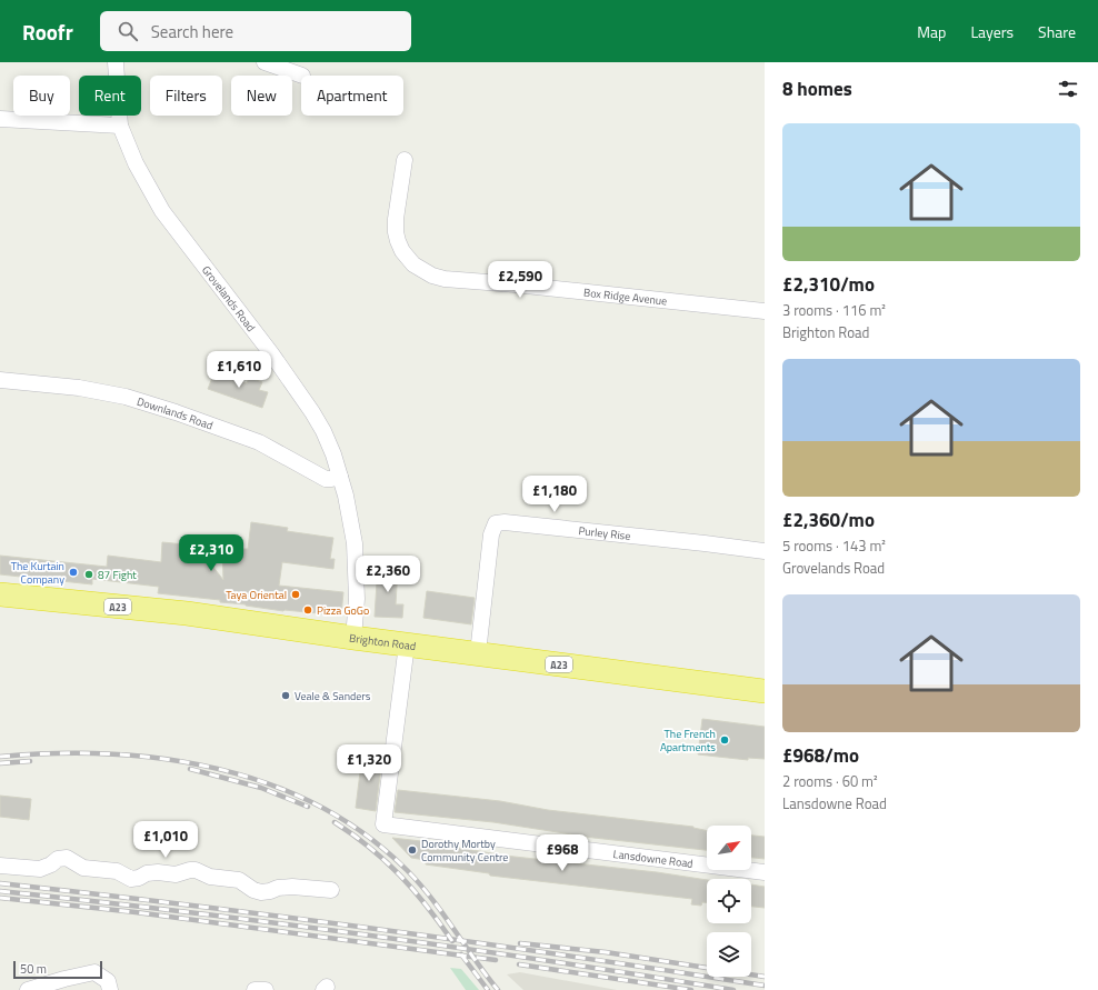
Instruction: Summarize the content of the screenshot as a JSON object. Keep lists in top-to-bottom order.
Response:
{
  "streets": {
    "highway": ["A23", "Brighton Road"],
    "street": [
      "Box Ridge Avenue",
      "Grovelands Road",
      "Downlands Road",
      "Purley Rise",
      "Lansdowne Road"
    ]
  },
  "crossings": [
    ["Grovelands Road", "Downlands Road"],
    ["Grovelands Road", "Brighton Road"],
    ["Purley Rise", "Brighton Road"],
    ["Brighton Road", "Lansdowne Road"]
  ],
  "places": [
    "The Kurtain Company",
    "87 Fight",
    "Taya Oriental",
    "Pizza GoGo",
    "Veale & Sanders",
    "The French Apartments",
    "Dorothy Mortby Community Centre"
  ],
  "scale_bar": "50 m",
  "north": "top right",
  "page": {
    "header": "Roofr",
    "search": "Search here",
    "nav": ["Map", "Layers", "Share"],
    "heading": "8 homes",
    "chip": [
      "Buy",
      "Rent",
      "Filters",
      "New",
      "Apartment"
    ],
    "list": [
      {
        "name": "£2,310/mo",
        "note": "3 rooms · 116 m² · Brighton Road"
      },
      {
        "name": "£2,360/mo",
        "note": "5 rooms · 143 m² · Grovelands Road"
      },
      {
        "name": "£968/mo",
        "note": "2 rooms · 60 m² · Lansdowne Road"
      }
    ],
    "price": [
      "£2,590",
      "£1,610",
      "£1,180",
      "£2,310",
      "£2,360",
      "£1,320",
      "£1,010",
      "£968"
    ],
    "scale": "50 m"
  }
}
